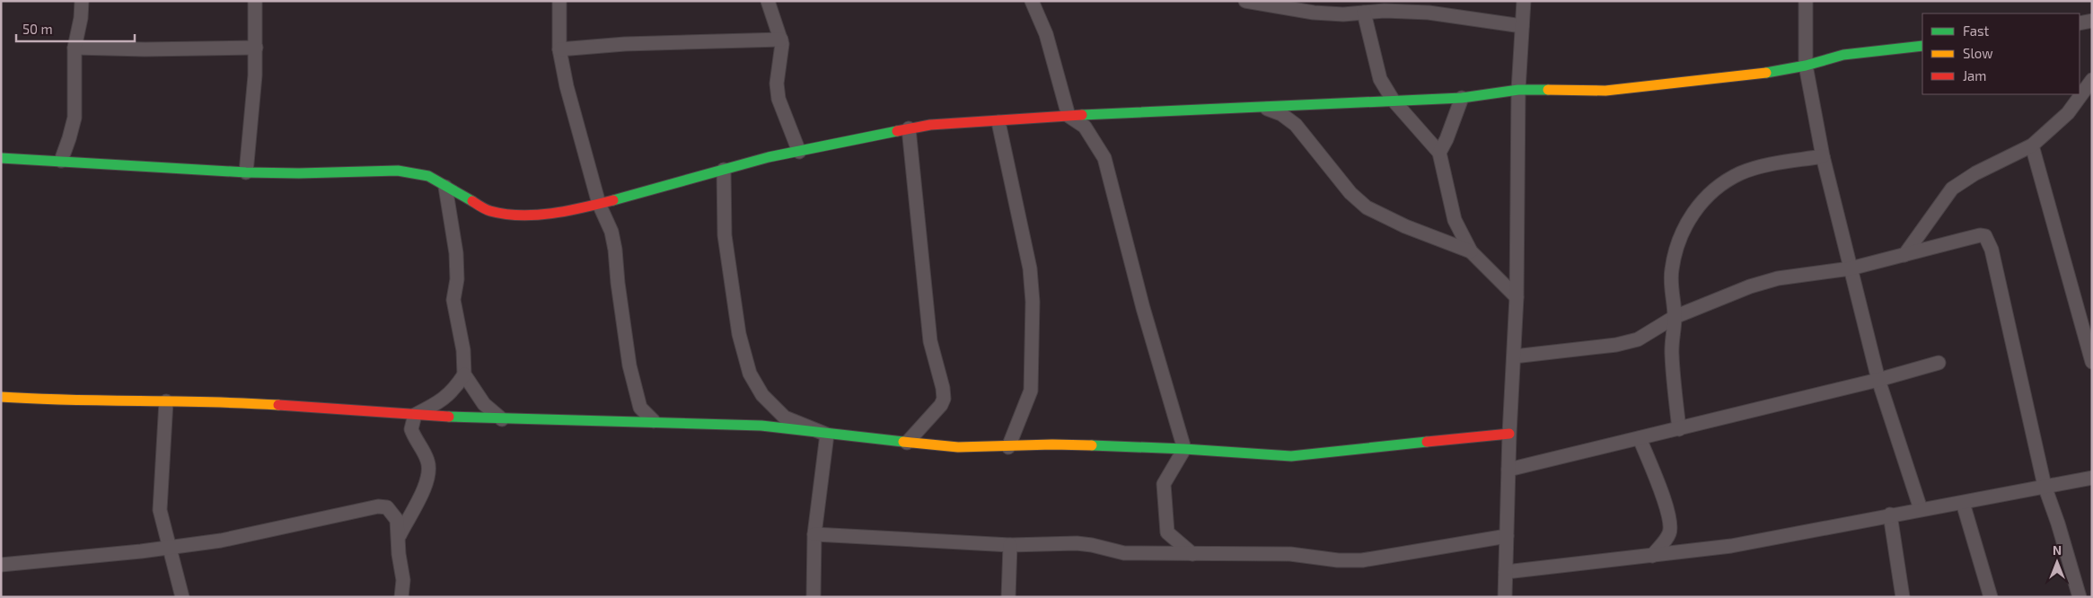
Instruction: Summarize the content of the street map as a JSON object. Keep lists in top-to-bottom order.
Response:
{
  "legend": ["Fast", "Slow", "Jam"],
  "scale_bar": "50 m",
  "north": "top"
}
